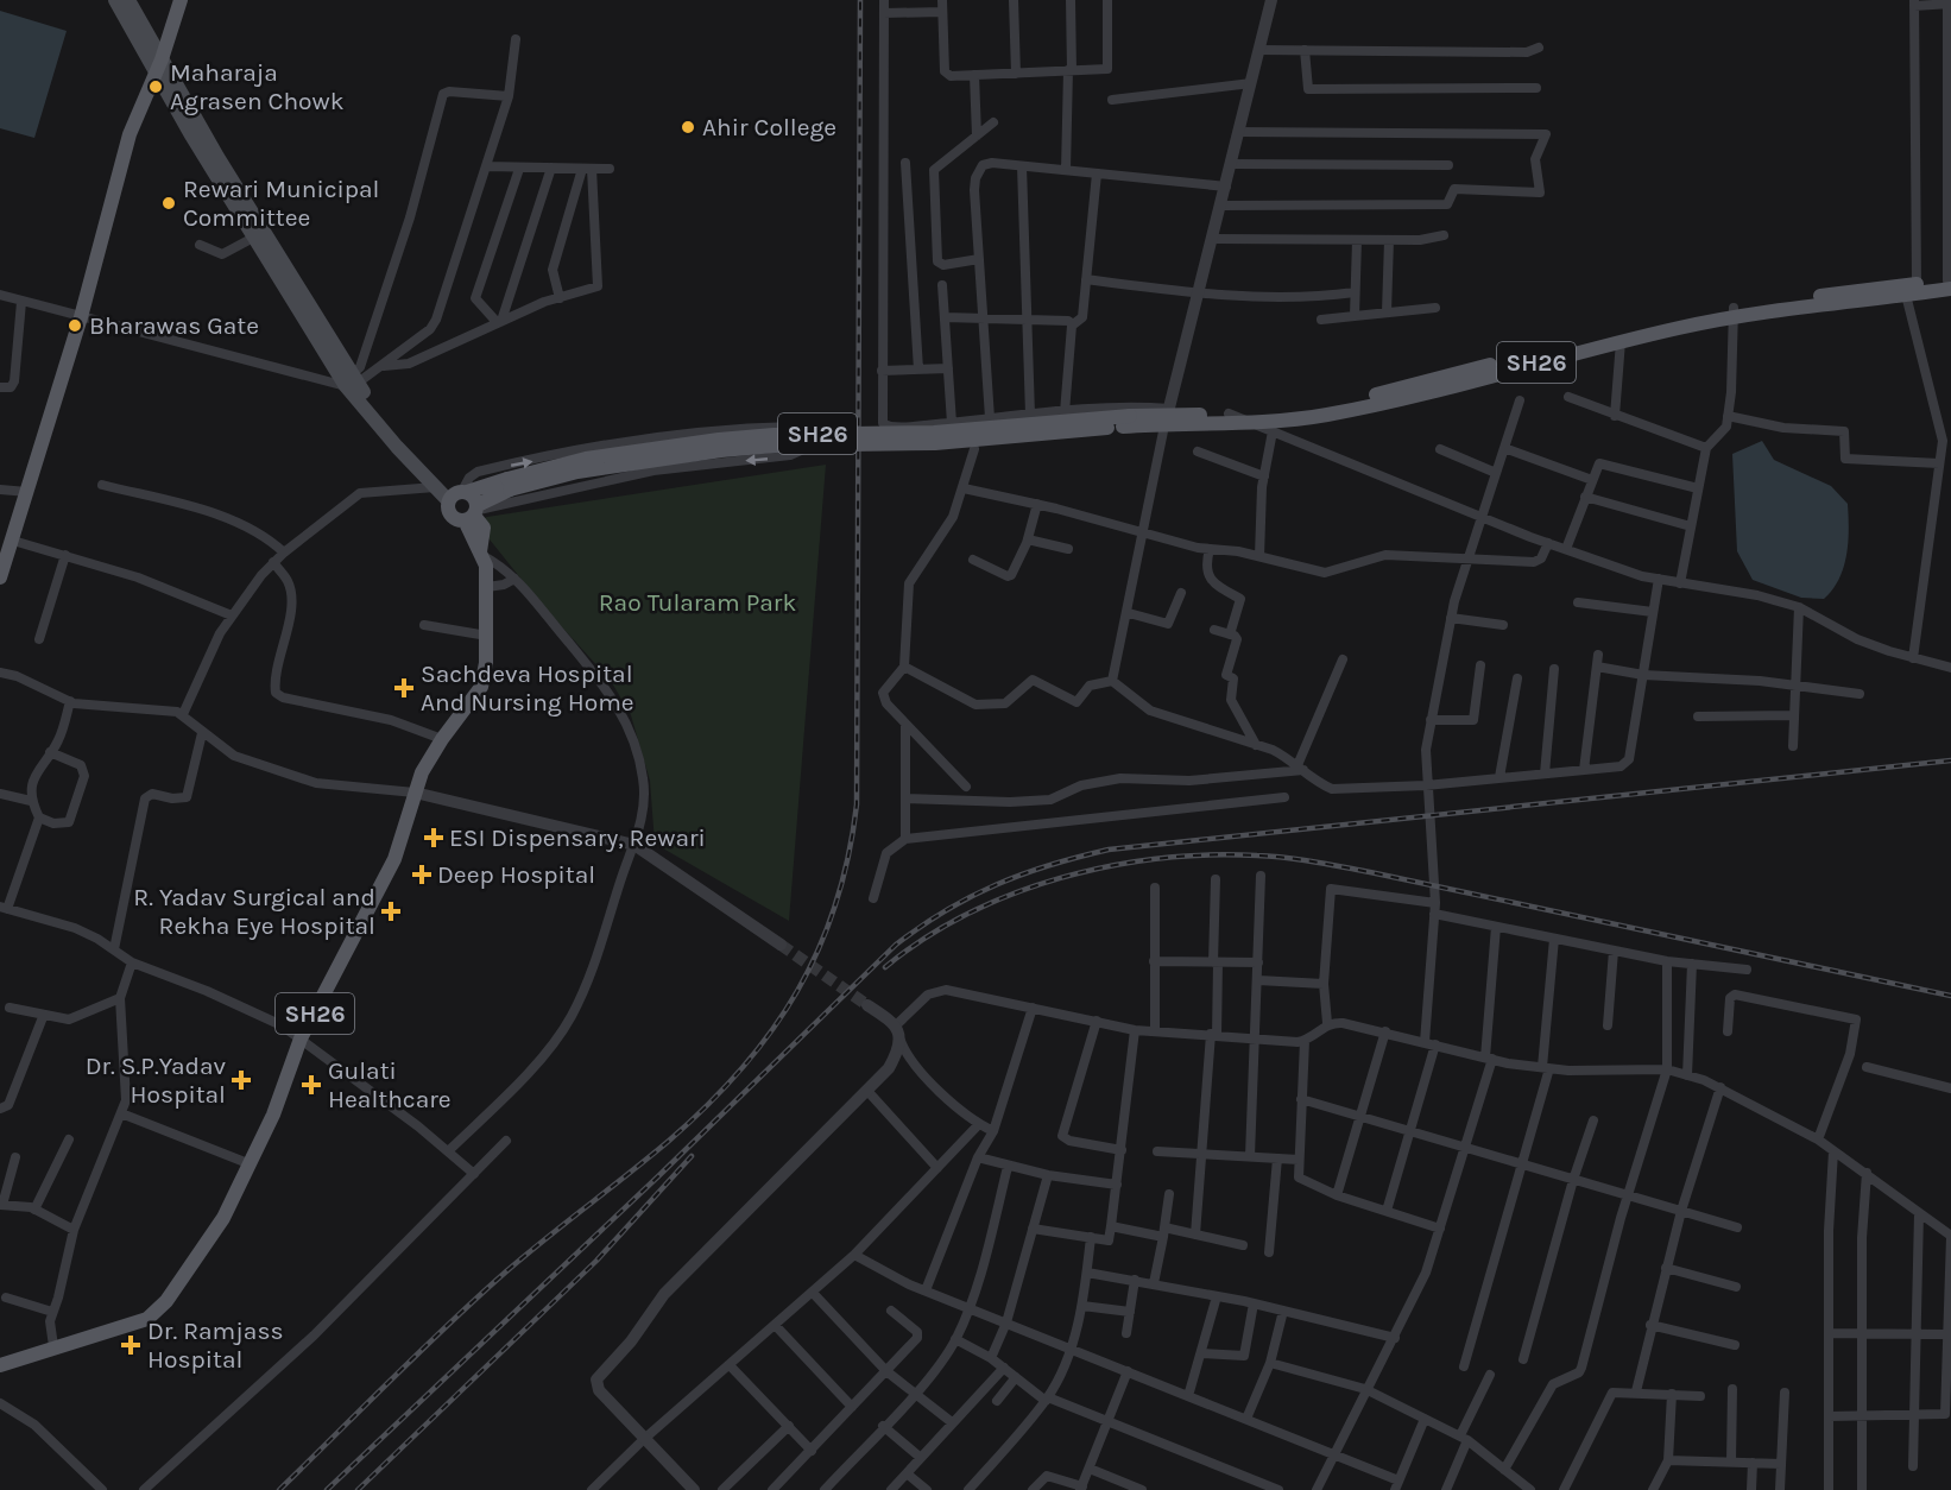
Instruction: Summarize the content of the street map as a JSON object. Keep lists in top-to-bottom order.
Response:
{
  "streets": {
    "main road": ["SH26"]
  },
  "parks": ["Rao Tularam Park"],
  "places": {
    "other": [
      "Maharaja Agrasen Chowk",
      "Ahir College",
      "Rewari Municipal Committee",
      "Bharawas Gate"
    ],
    "health": [
      "Sachdeva Hospital And Nursing Home",
      "ESI Dispensary, Rewari",
      "Deep Hospital",
      "R. Yadav Surgical and Rekha Eye Hospital",
      "Dr. S.P.Yadav Hospital",
      "Gulati Healthcare",
      "Dr. Ramjass Hospital"
    ]
  }
}
